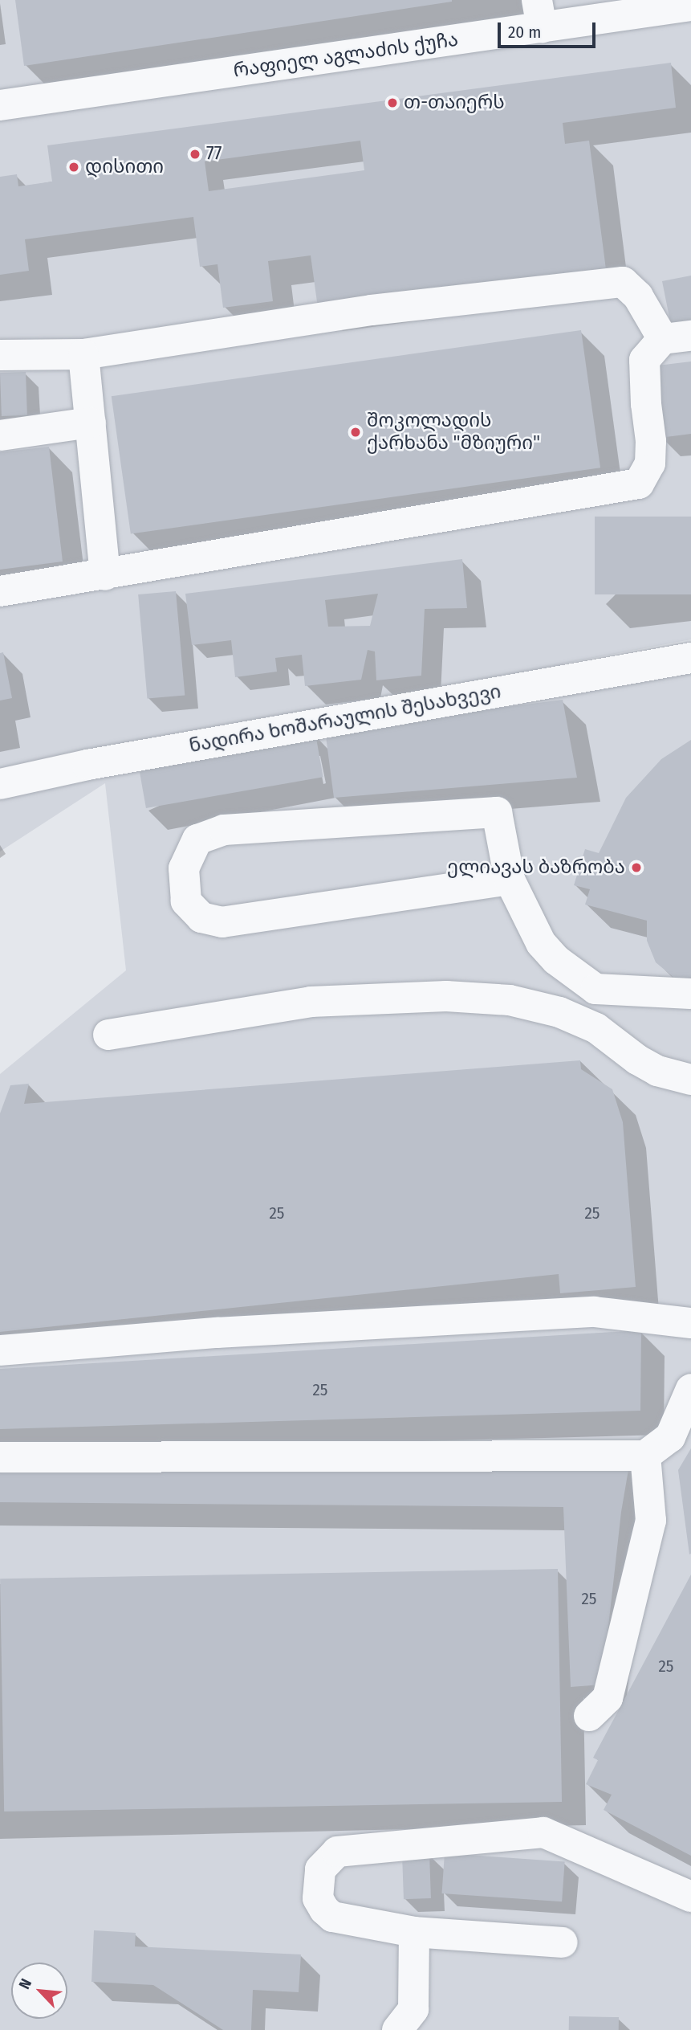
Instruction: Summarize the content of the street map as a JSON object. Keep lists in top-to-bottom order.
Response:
{
  "streets": {
    "street": ["რაფიელ აგლაძის ქუჩა", "ნადირა ხოშარაულის შესახვევი"]
  },
  "places": [
    "თ-თაიერს",
    "77",
    "დისითი",
    "შოკოლადის ქარხანა \"მზიური\"",
    "ელიავას ბაზრობა"
  ],
  "house_numbers": [
    "25",
    "25",
    "25",
    "25",
    "25"
  ],
  "scale_bar": "20 m",
  "north": "top left"
}
